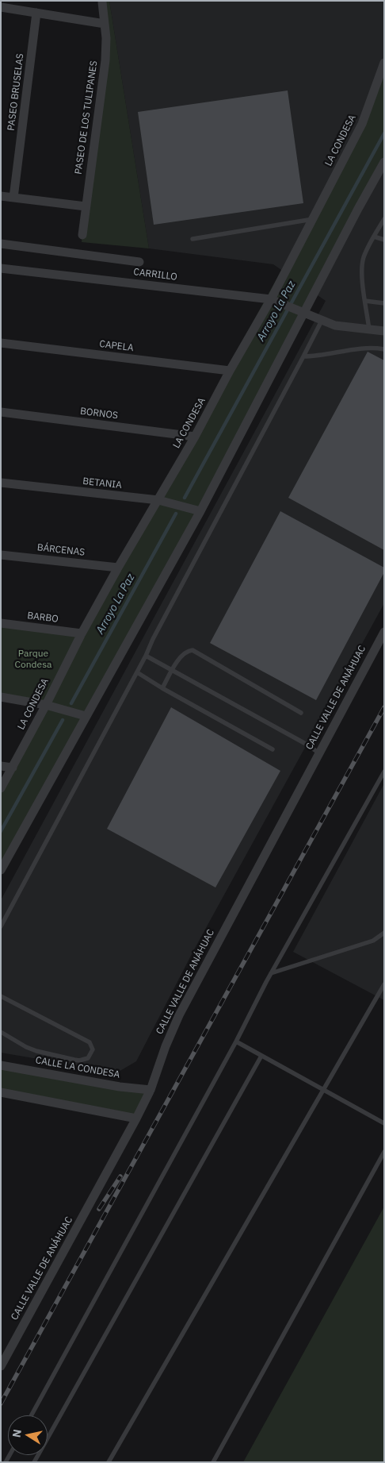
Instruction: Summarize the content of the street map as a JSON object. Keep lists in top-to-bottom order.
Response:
{
  "streets": {
    "street": [
      "PASEO BRUSELAS",
      "PASEO DE LOS TULIPANES",
      "LA CONDESA",
      "CARRILLO",
      "CAPELA",
      "BORNOS",
      "BETANIA",
      "BÁRCENAS",
      "BARBO",
      "CALLE VALLE DE ANÁHUAC",
      "CALLE LA CONDESA"
    ]
  },
  "crossings": [
    ["LA CONDESA", "CARRILLO"],
    ["LA CONDESA", "CAPELA"],
    ["LA CONDESA", "BORNOS"],
    ["LA CONDESA", "BETANIA"],
    ["LA CONDESA", "BÁRCENAS"],
    ["LA CONDESA", "BARBO"],
    ["CALLE VALLE DE ANÁHUAC", "CALLE LA CONDESA"]
  ],
  "water": ["Arroyo La Paz"],
  "parks": ["Parque Condesa"],
  "north": "left"
}
